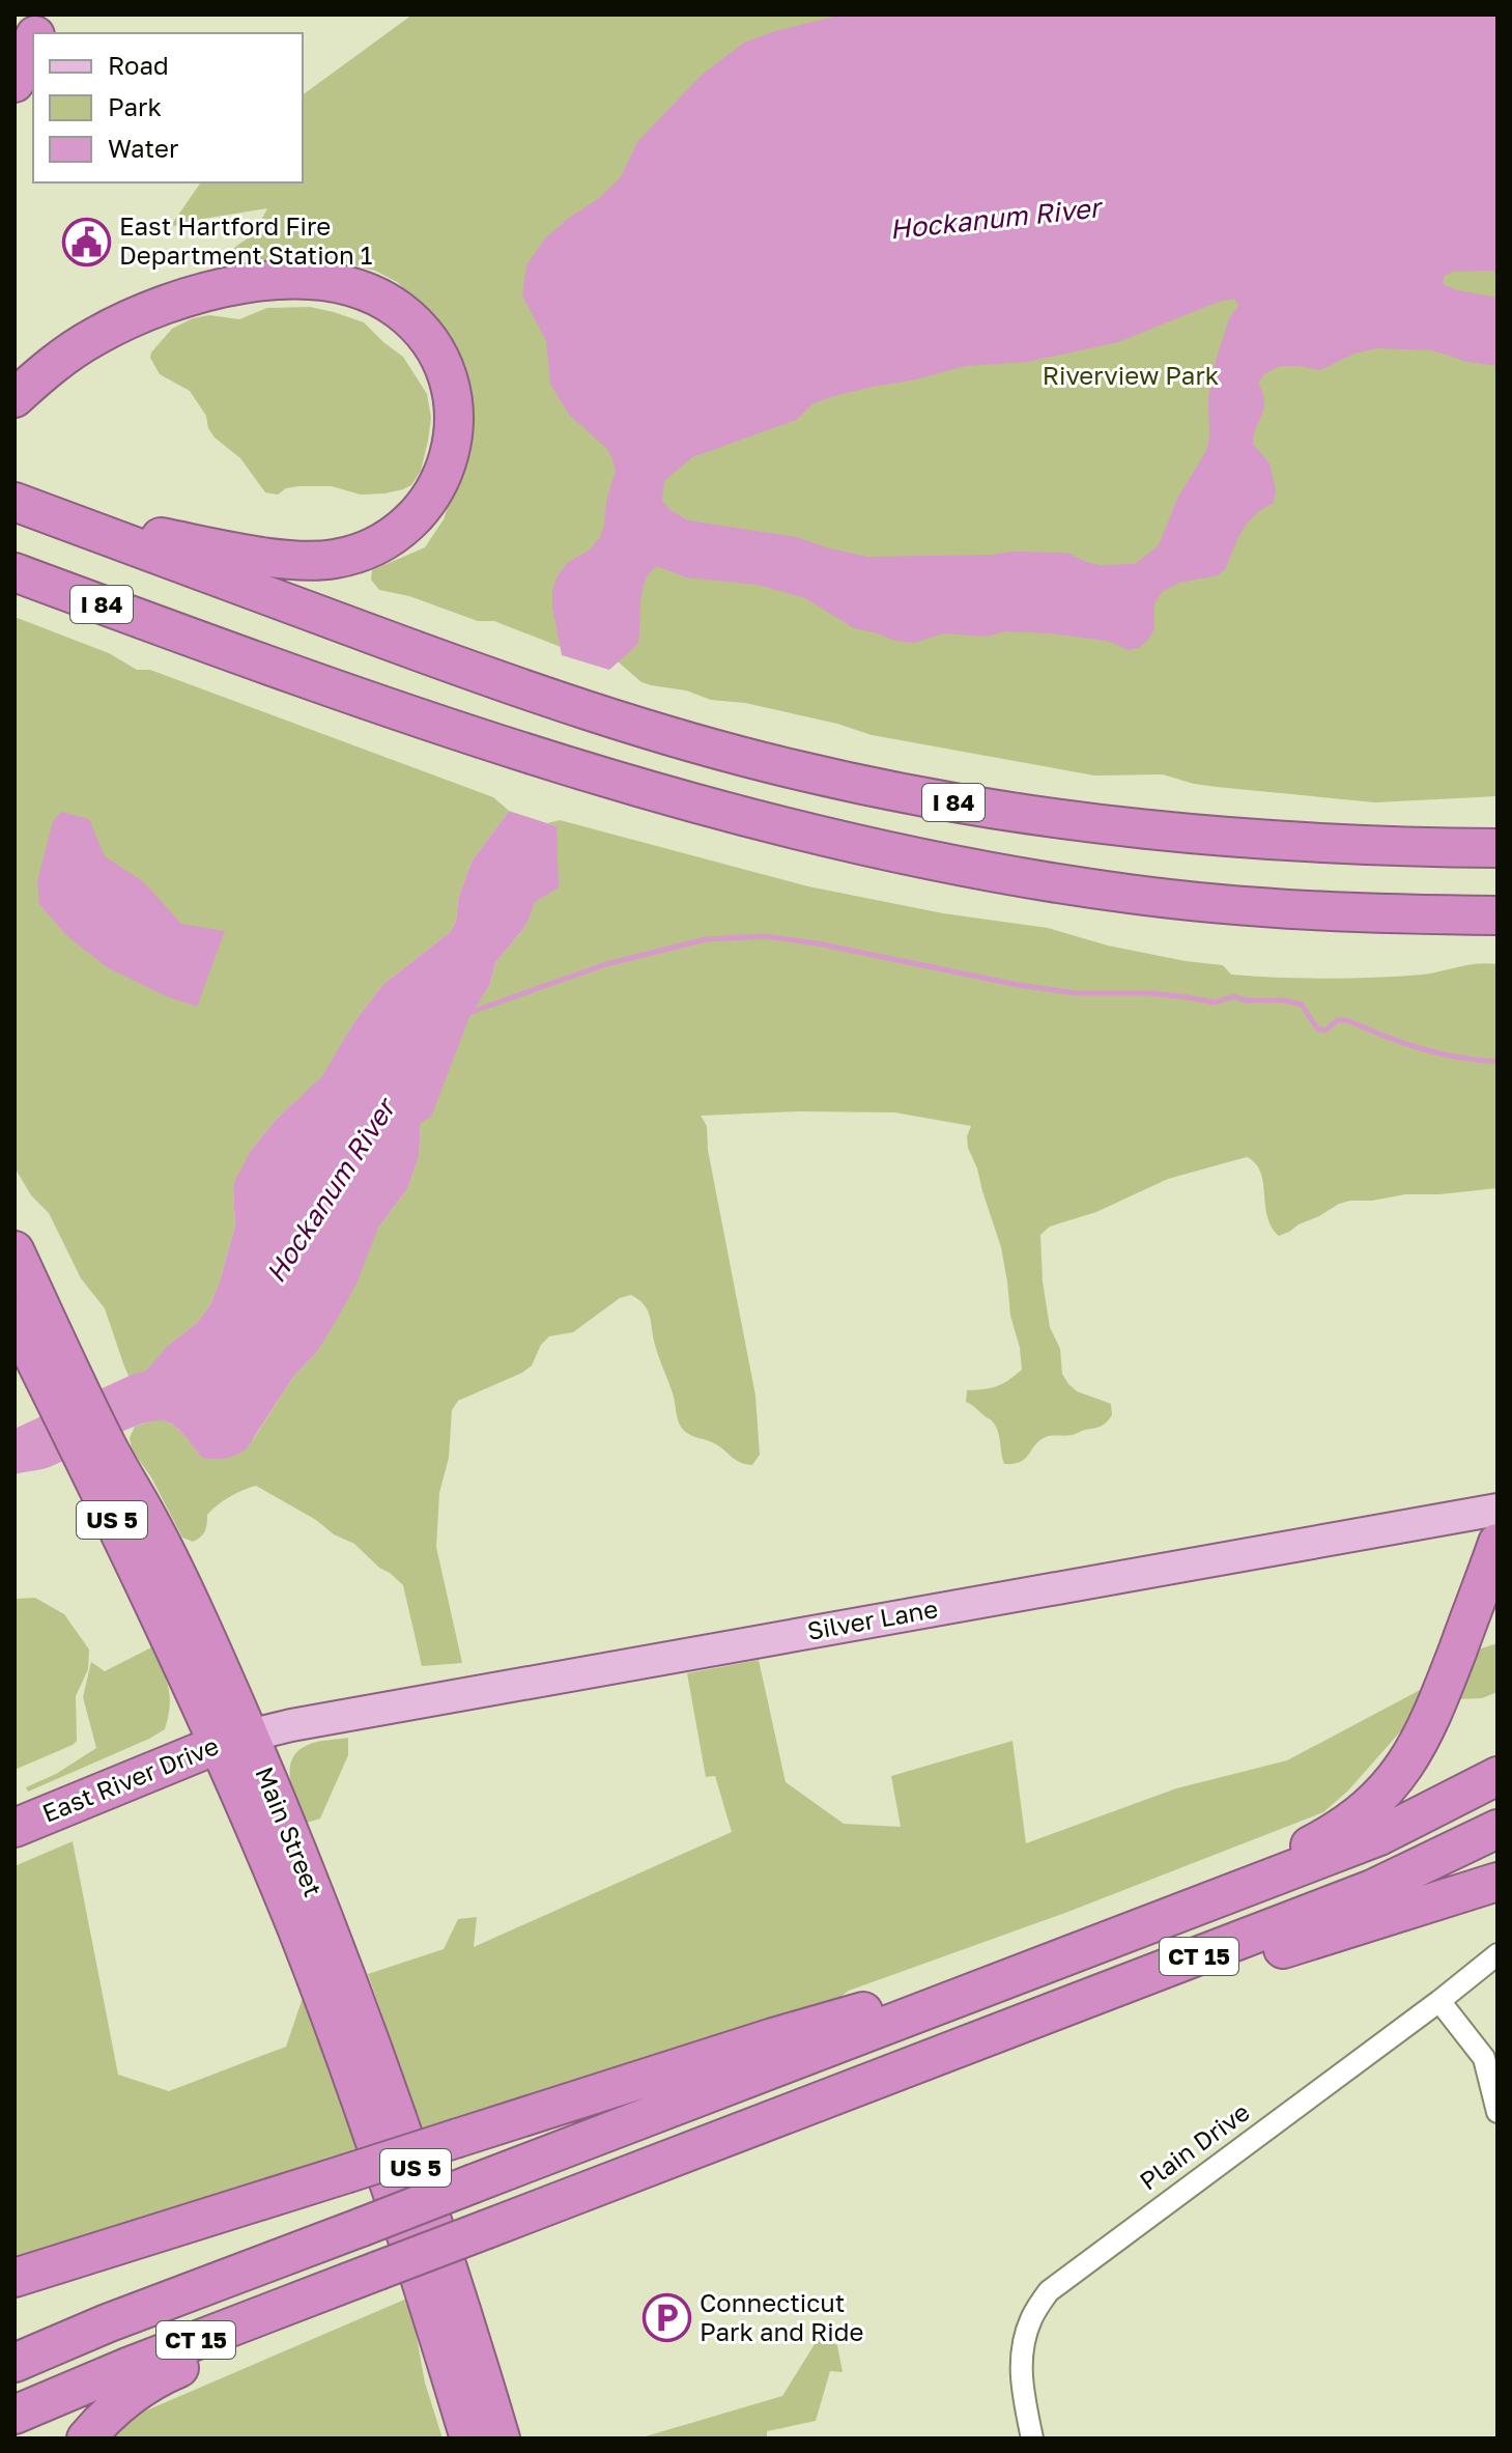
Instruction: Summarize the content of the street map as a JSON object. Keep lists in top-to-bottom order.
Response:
{
  "streets": {
    "highway": [
      "I 84",
      "US 5",
      "East River Drive",
      "Main Street",
      "CT 15"
    ],
    "main road": ["Silver Lane"],
    "street": ["Plain Drive"]
  },
  "crossings": [
    ["Silver Lane", "East River Drive"],
    ["Silver Lane", "Main Street"],
    ["East River Drive", "Main Street"]
  ],
  "water": ["Hockanum River"],
  "parks": ["Riverview Park"],
  "places": {
    "public building": ["East Hartford Fire Department Station 1"],
    "parking": ["Connecticut Park and Ride"]
  },
  "legend": ["Road", "Park", "Water"]
}
